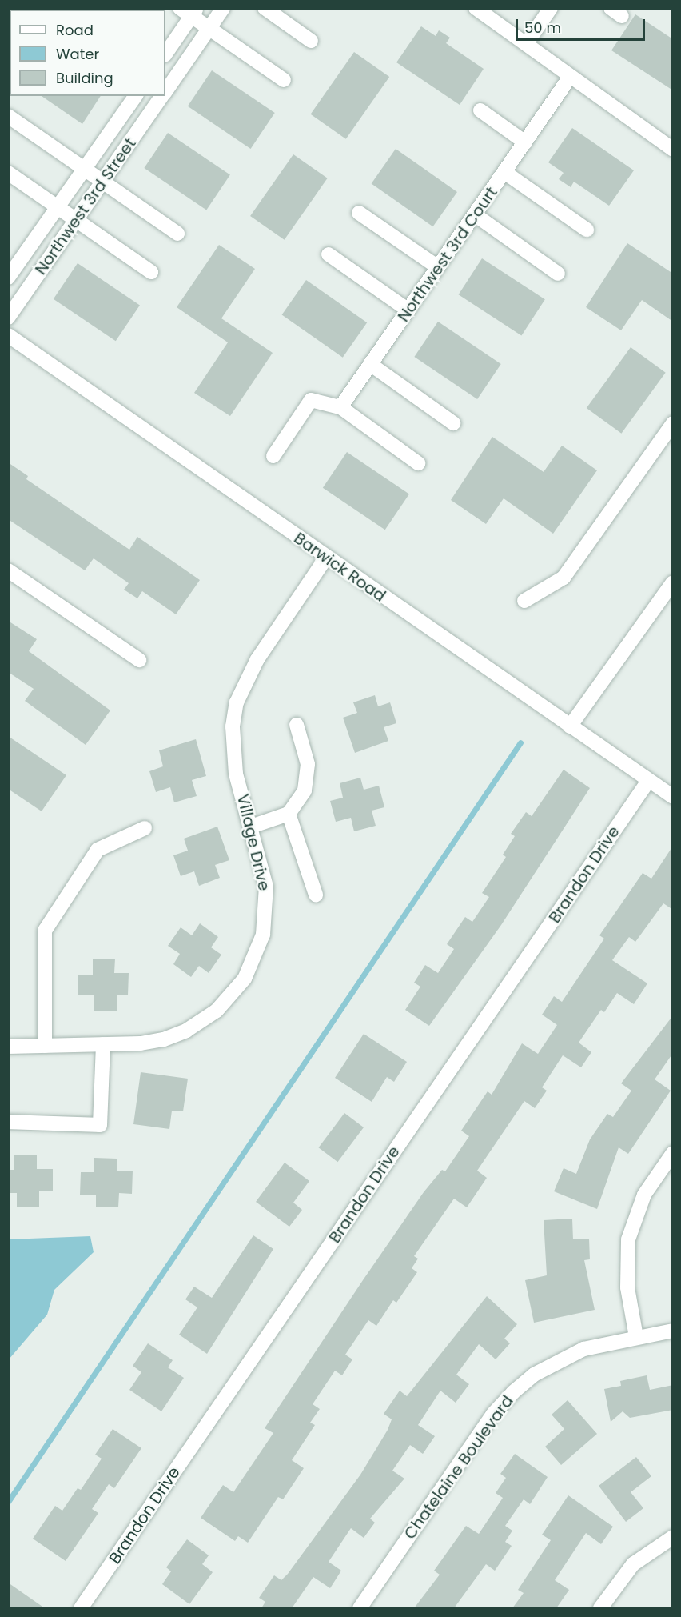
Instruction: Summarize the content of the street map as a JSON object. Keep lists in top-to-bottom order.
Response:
{
  "streets": {
    "street": [
      "Northwest 3rd Street",
      "Northwest 3rd Court",
      "Barwick Road",
      "Village Drive",
      "Brandon Drive",
      "Chatelaine Boulevard"
    ]
  },
  "crossings": [
    ["Barwick Road", "Village Drive"],
    ["Barwick Road", "Brandon Drive"]
  ],
  "legend": ["Road", "Water", "Building"],
  "scale_bar": "50 m"
}
